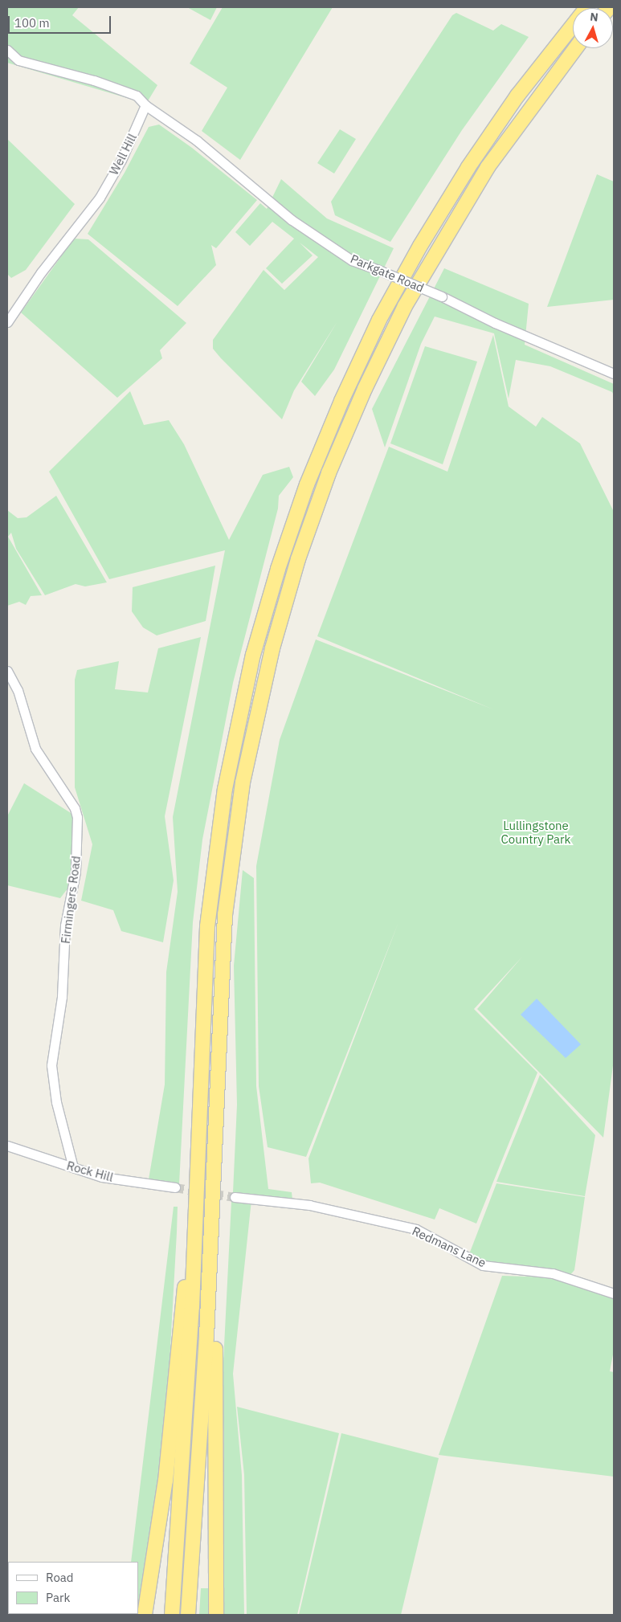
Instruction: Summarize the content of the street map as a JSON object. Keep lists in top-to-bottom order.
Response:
{
  "streets": {
    "street": [
      "Well Hill",
      "Parkgate Road",
      "Firmingers Road",
      "Rock Hill",
      "Redmans Lane"
    ]
  },
  "crossings": [
    ["Well Hill", "Parkgate Road"],
    ["Firmingers Road", "Rock Hill"]
  ],
  "parks": ["Lullingstone Country Park"],
  "legend": ["Road", "Park"],
  "scale_bar": "100 m",
  "north": "top"
}
